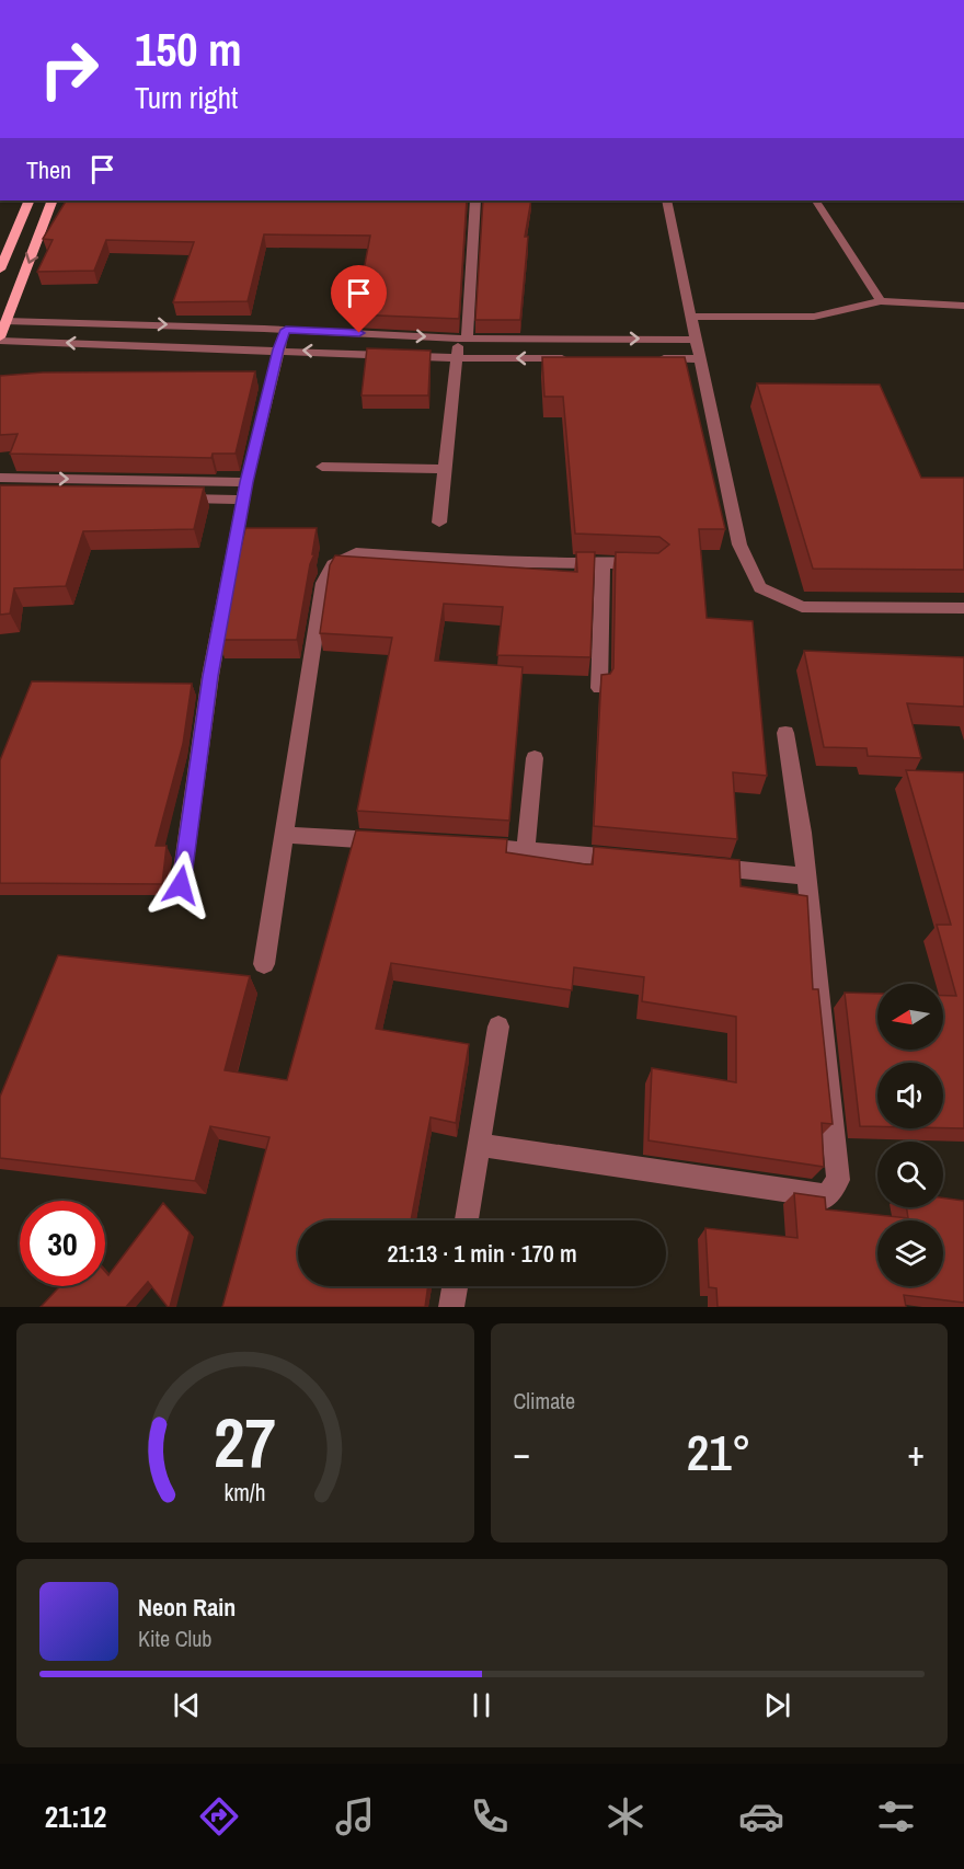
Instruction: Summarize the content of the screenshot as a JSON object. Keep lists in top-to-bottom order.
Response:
{
  "north": "left",
  "page": {
    "turn": ["150 m", "Turn right"],
    "then": "Then",
    "limit": "30",
    "trip": "21:13 · 1 min · 170 m",
    "tile": "Climate",
    "heat": ["−", "21°", "+"],
    "song": ["Neon Rain", "Kite Club"],
    "tabs": "21:12",
    "gauge": ["27", "km/h"]
  }
}
